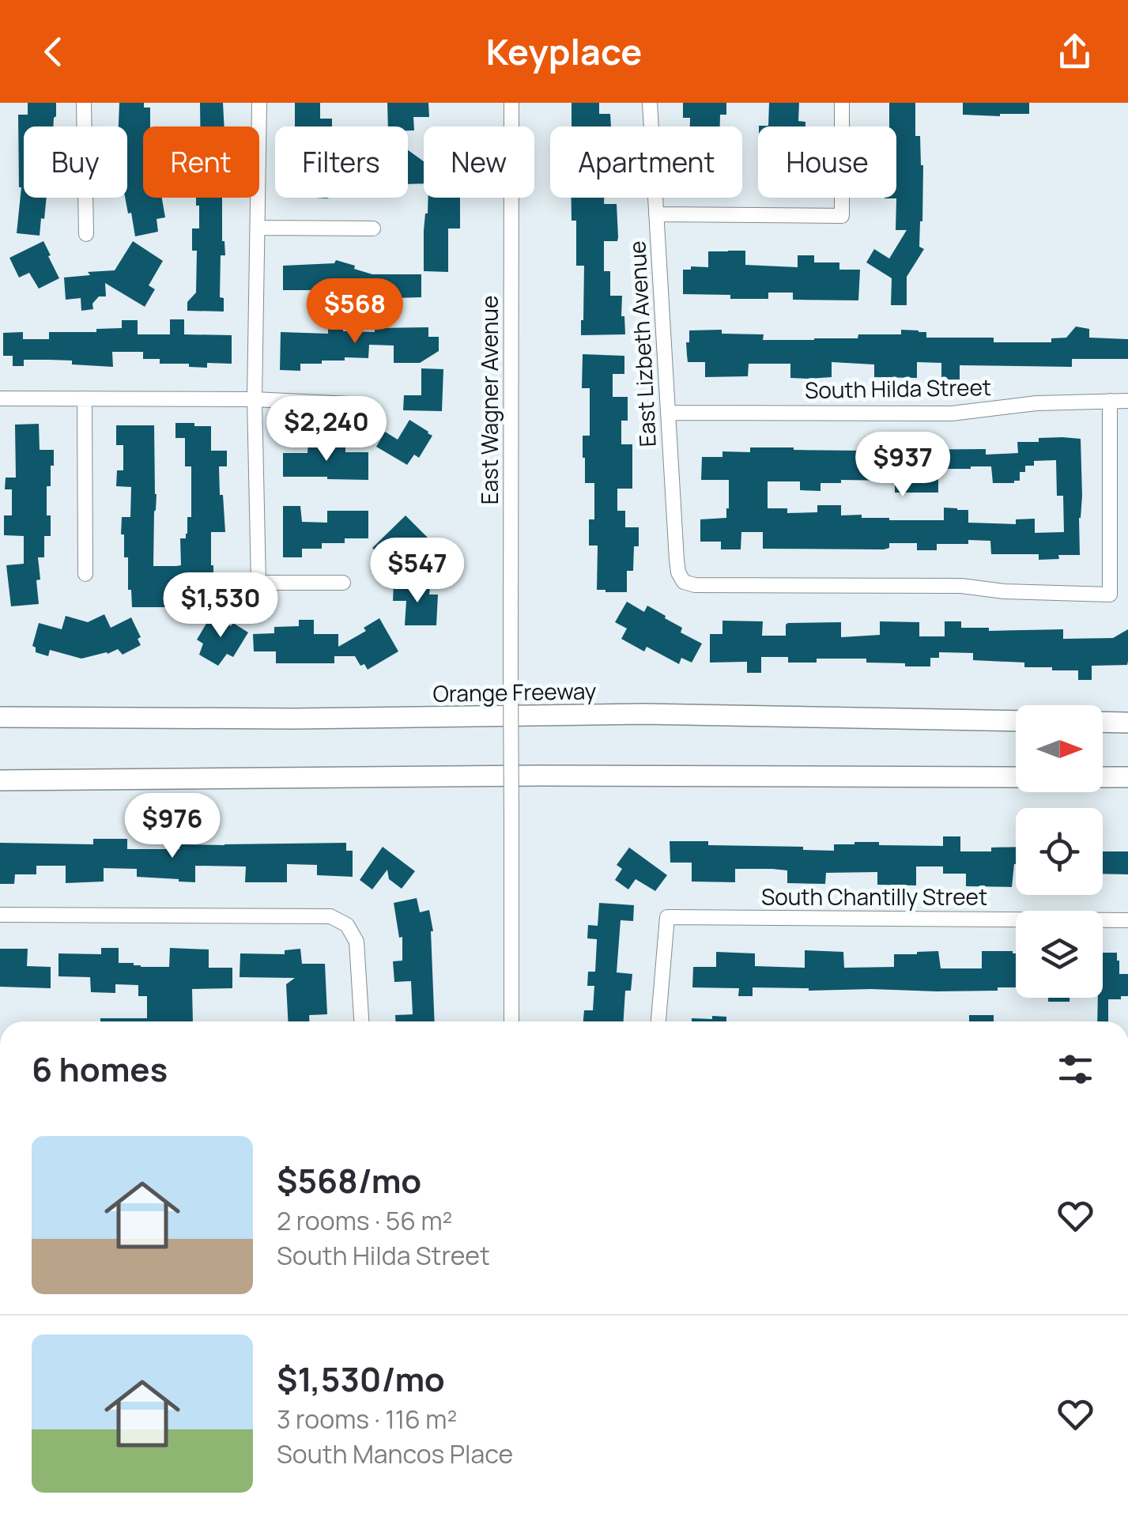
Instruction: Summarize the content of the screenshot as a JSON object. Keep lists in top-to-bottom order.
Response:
{
  "streets": {
    "highway": ["Orange Freeway"],
    "street": [
      "East Lizbeth Avenue",
      "South Hilda Street",
      "East Wagner Avenue",
      "South Chantilly Street"
    ]
  },
  "crossings": [
    ["East Lizbeth Avenue", "South Hilda Street"]
  ],
  "north": "right",
  "page": {
    "header": "Keyplace",
    "chip": [
      "Buy",
      "Rent",
      "Filters",
      "New",
      "Apartment",
      "House"
    ],
    "price": [
      "$568",
      "$2,240",
      "$937",
      "$547",
      "$1,530",
      "$976"
    ],
    "heading": "6 homes",
    "list": [
      {
        "name": "$568/mo",
        "note": "2 rooms · 56 m² · South Hilda Street"
      },
      {
        "name": "$1,530/mo",
        "note": "3 rooms · 116 m² · South Mancos Place"
      }
    ]
  }
}
